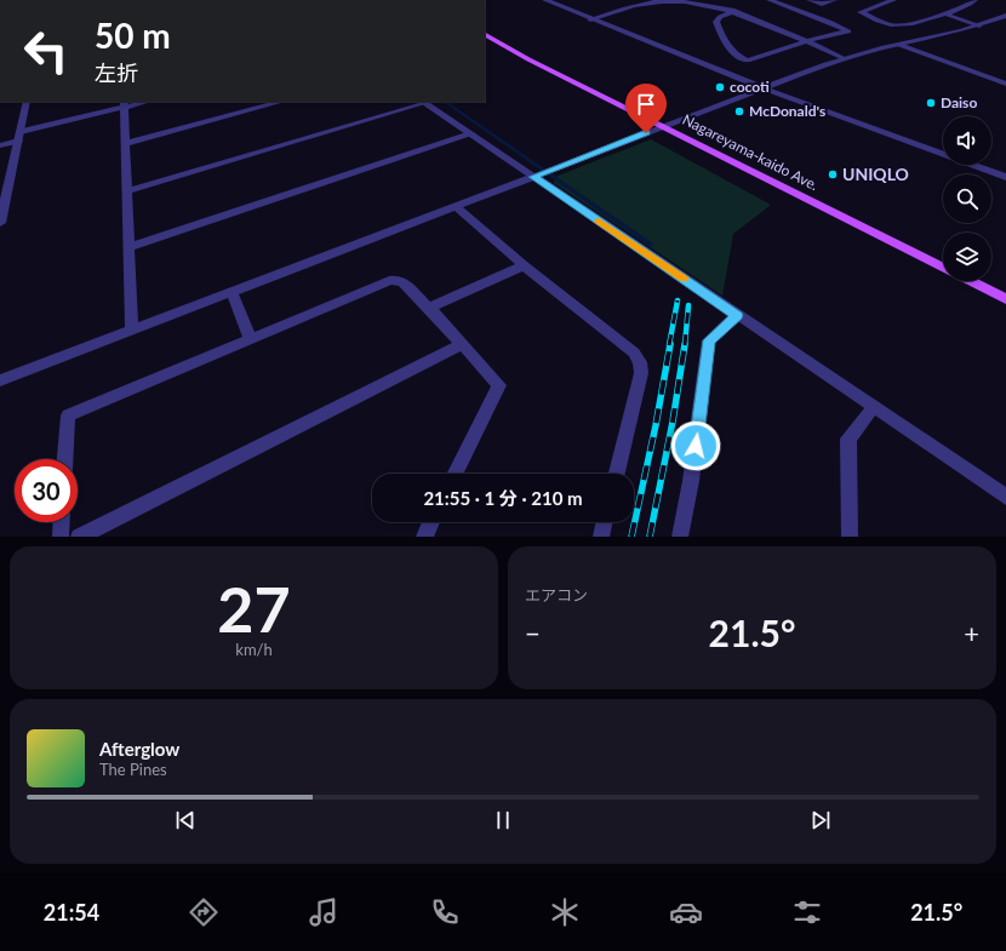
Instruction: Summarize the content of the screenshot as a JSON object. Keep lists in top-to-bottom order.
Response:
{
  "streets": {
    "main road": ["Nagareyama-kaido Ave."]
  },
  "places": [
    "cocoti",
    "Daiso",
    "McDonald's",
    "UNIQLO"
  ],
  "page": {
    "turn": ["50 m", "左折"],
    "limit": "30",
    "trip": "21:55 · 1 分 · 210 m",
    "tile": [
      ["27", "km/h"],
      "エアコン"
    ],
    "heat": ["−", "21.5°", "+"],
    "song": ["Afterglow", "The Pines"],
    "tabs": ["21:54", "21.5°"]
  }
}
